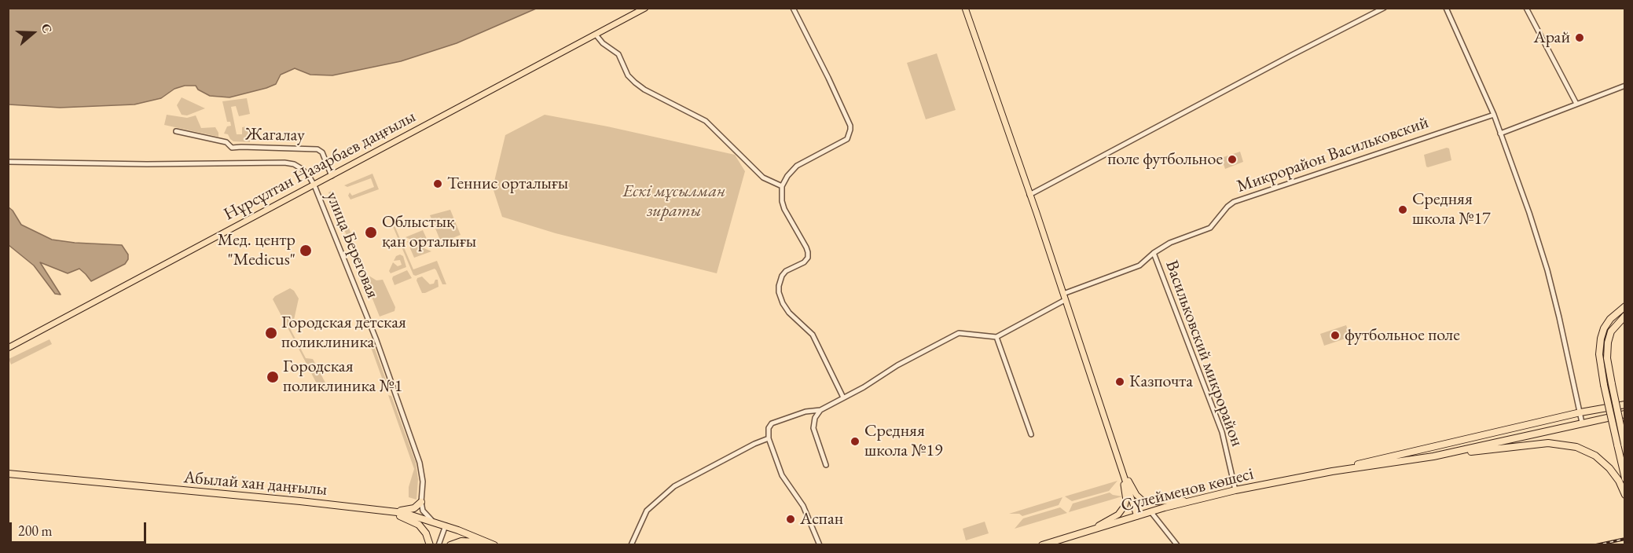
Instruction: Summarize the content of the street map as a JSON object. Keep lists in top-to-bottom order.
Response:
{
  "streets": {
    "highway": ["Абылай хан даңғылы", "Сүлейменов көшесі"],
    "main road": ["Нұрсұлтан Назарбаев даңғылы"],
    "street": [
      "Жагалау",
      "Микрорайон Васильковский",
      "улица Береговая",
      "Васильковский микрорайон"
    ]
  },
  "crossings": [
    ["Жагалау", "Нұрсұлтан Назарбаев даңғылы"],
    ["Микрорайон Васильковский", "Васильковский микрорайон"],
    ["Нұрсұлтан Назарбаев даңғылы", "улица Береговая"],
    ["Васильковский микрорайон", "Сүлейменов көшесі"]
  ],
  "parks": ["Ескі мұсылман зираты"],
  "places": [
    "Арай",
    "поле футбольное",
    "Теннис орталығы",
    "Средняя школа №17",
    "Облыстық қан орталығы",
    "Мед. центр \"Medicus\"",
    "Городская детская поликлиника",
    "футбольное поле",
    "Городская поликлиника №1",
    "Казпочта",
    "Средняя школа №19",
    "Аспан"
  ],
  "scale_bar": "200 m",
  "north": "right"
}
